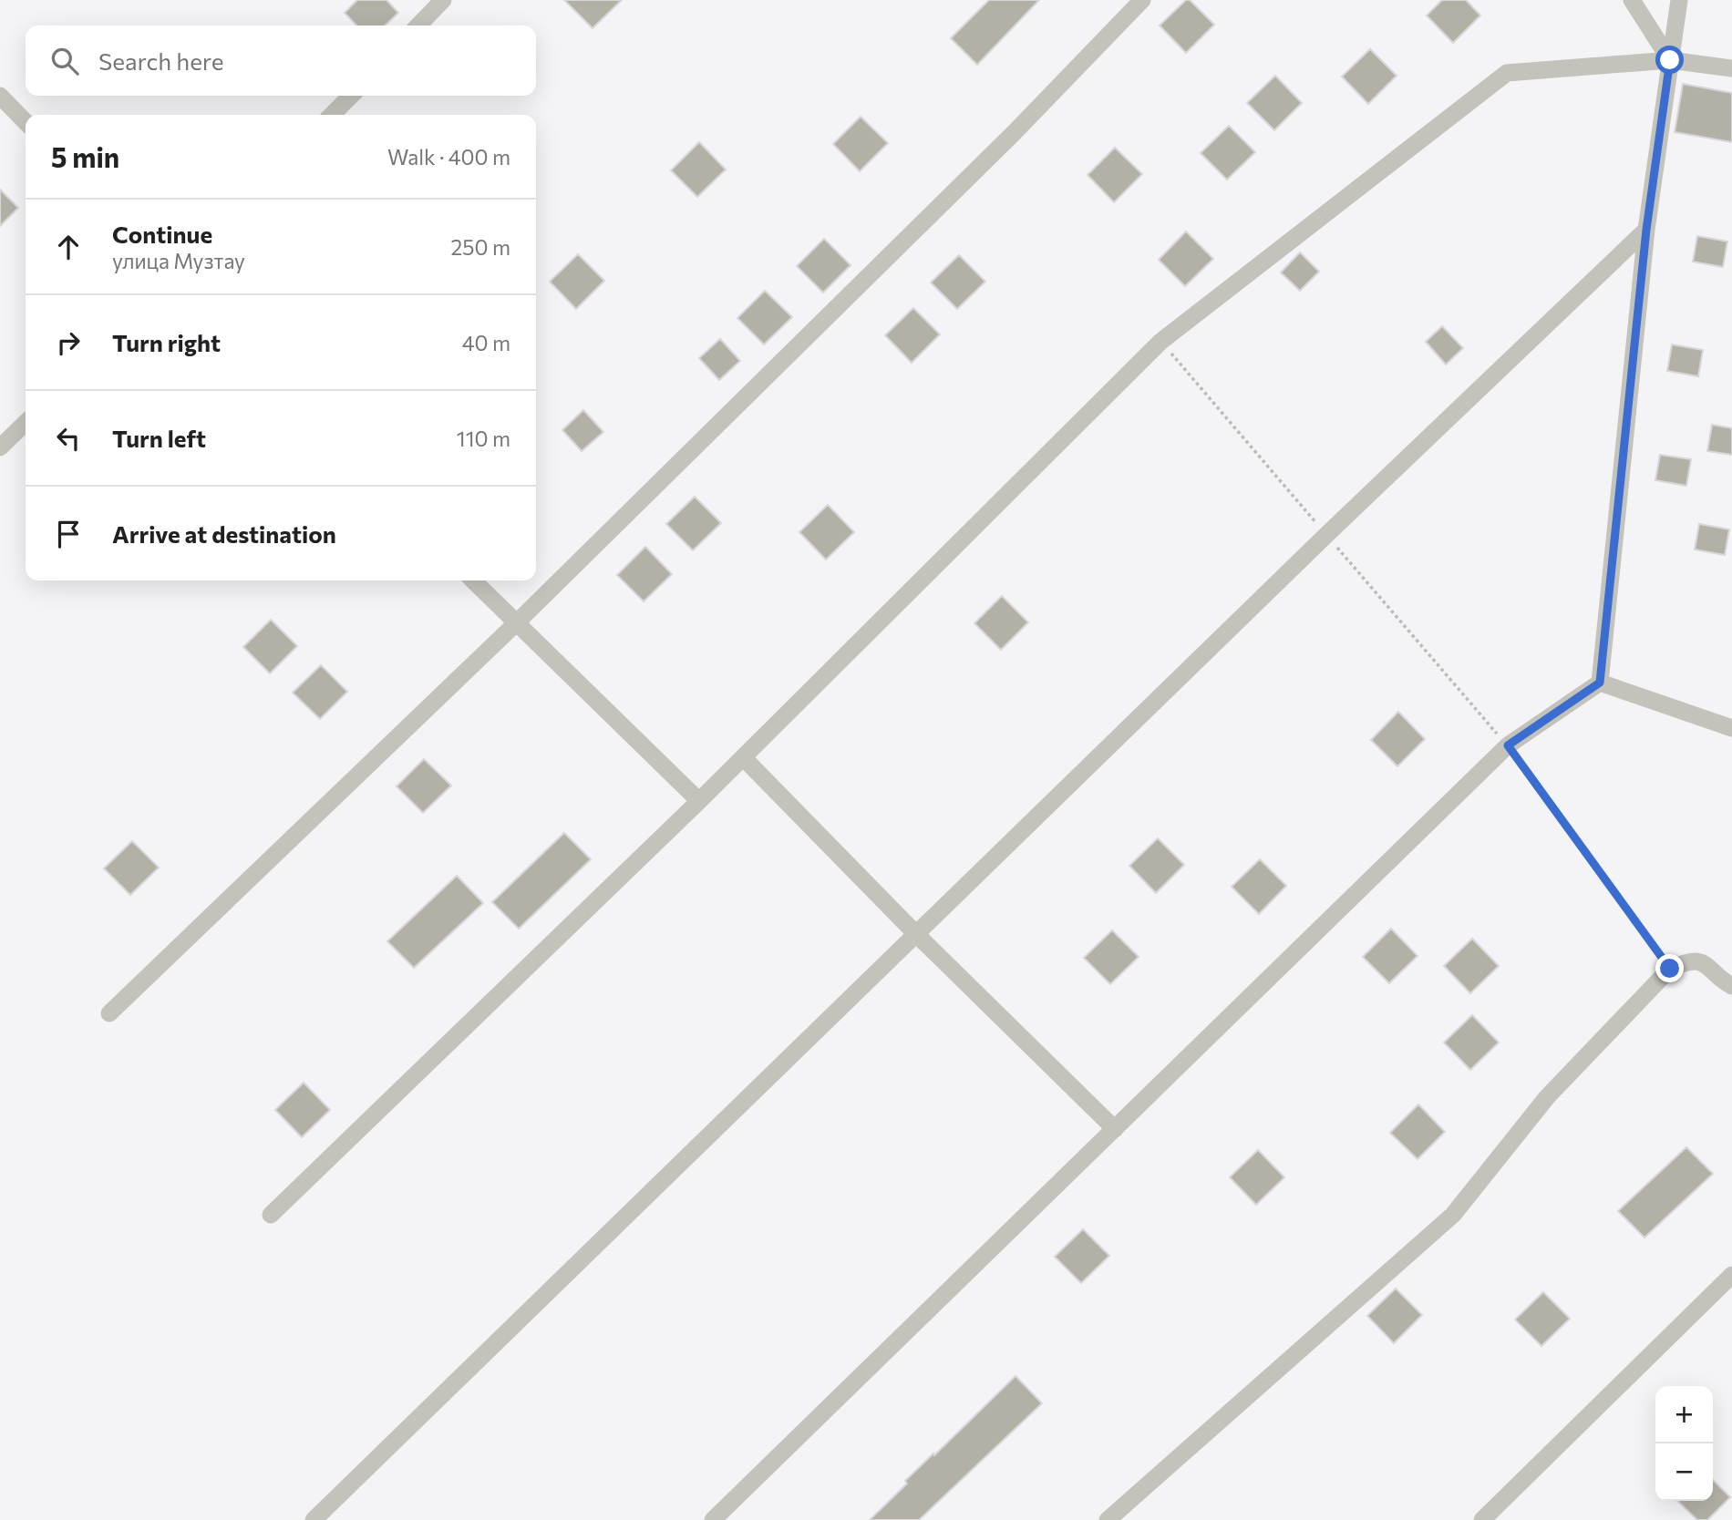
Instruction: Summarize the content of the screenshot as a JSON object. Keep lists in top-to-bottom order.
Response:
{
  "page": {
    "search": "Search here",
    "heading": ["5 min", "Walk · 400 m"],
    "list": [
      ["Continue", "улица Музтау", "250 m"],
      ["Turn right", "40 m"],
      ["Turn left", "110 m"],
      "Arrive at destination"
    ],
    "map_buttons": ["+", "−"]
  }
}
